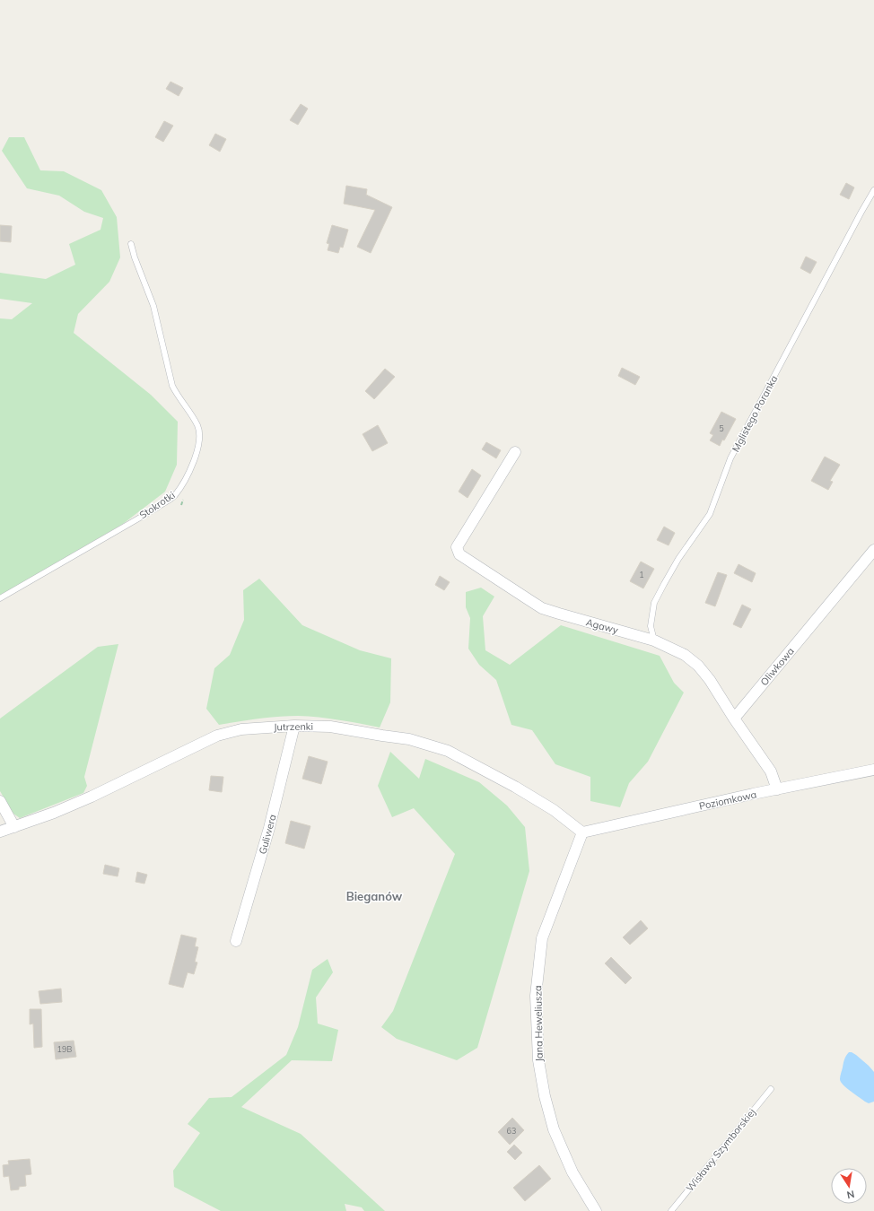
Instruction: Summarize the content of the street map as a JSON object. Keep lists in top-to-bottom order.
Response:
{
  "streets": {
    "street": [
      "Agawy",
      "Oliwkowa",
      "Jutrzenki",
      "Poziomkowa",
      "Guliwera",
      "Jana Heweliusza"
    ],
    "lane": ["Mglistego Poranka", "Stokrotki", "Wisławy Szymborskiej"]
  },
  "crossings": [
    ["Mglistego Poranka", "Agawy"],
    ["Agawy", "Oliwkowa"],
    ["Jutrzenki", "Poziomkowa"],
    ["Jutrzenki", "Guliwera"],
    ["Jutrzenki", "Jana Heweliusza"],
    ["Poziomkowa", "Jana Heweliusza"]
  ],
  "districts": ["Bieganów"],
  "house_numbers": [
    "5",
    "1",
    "19B",
    "63"
  ],
  "north": "bottom"
}
